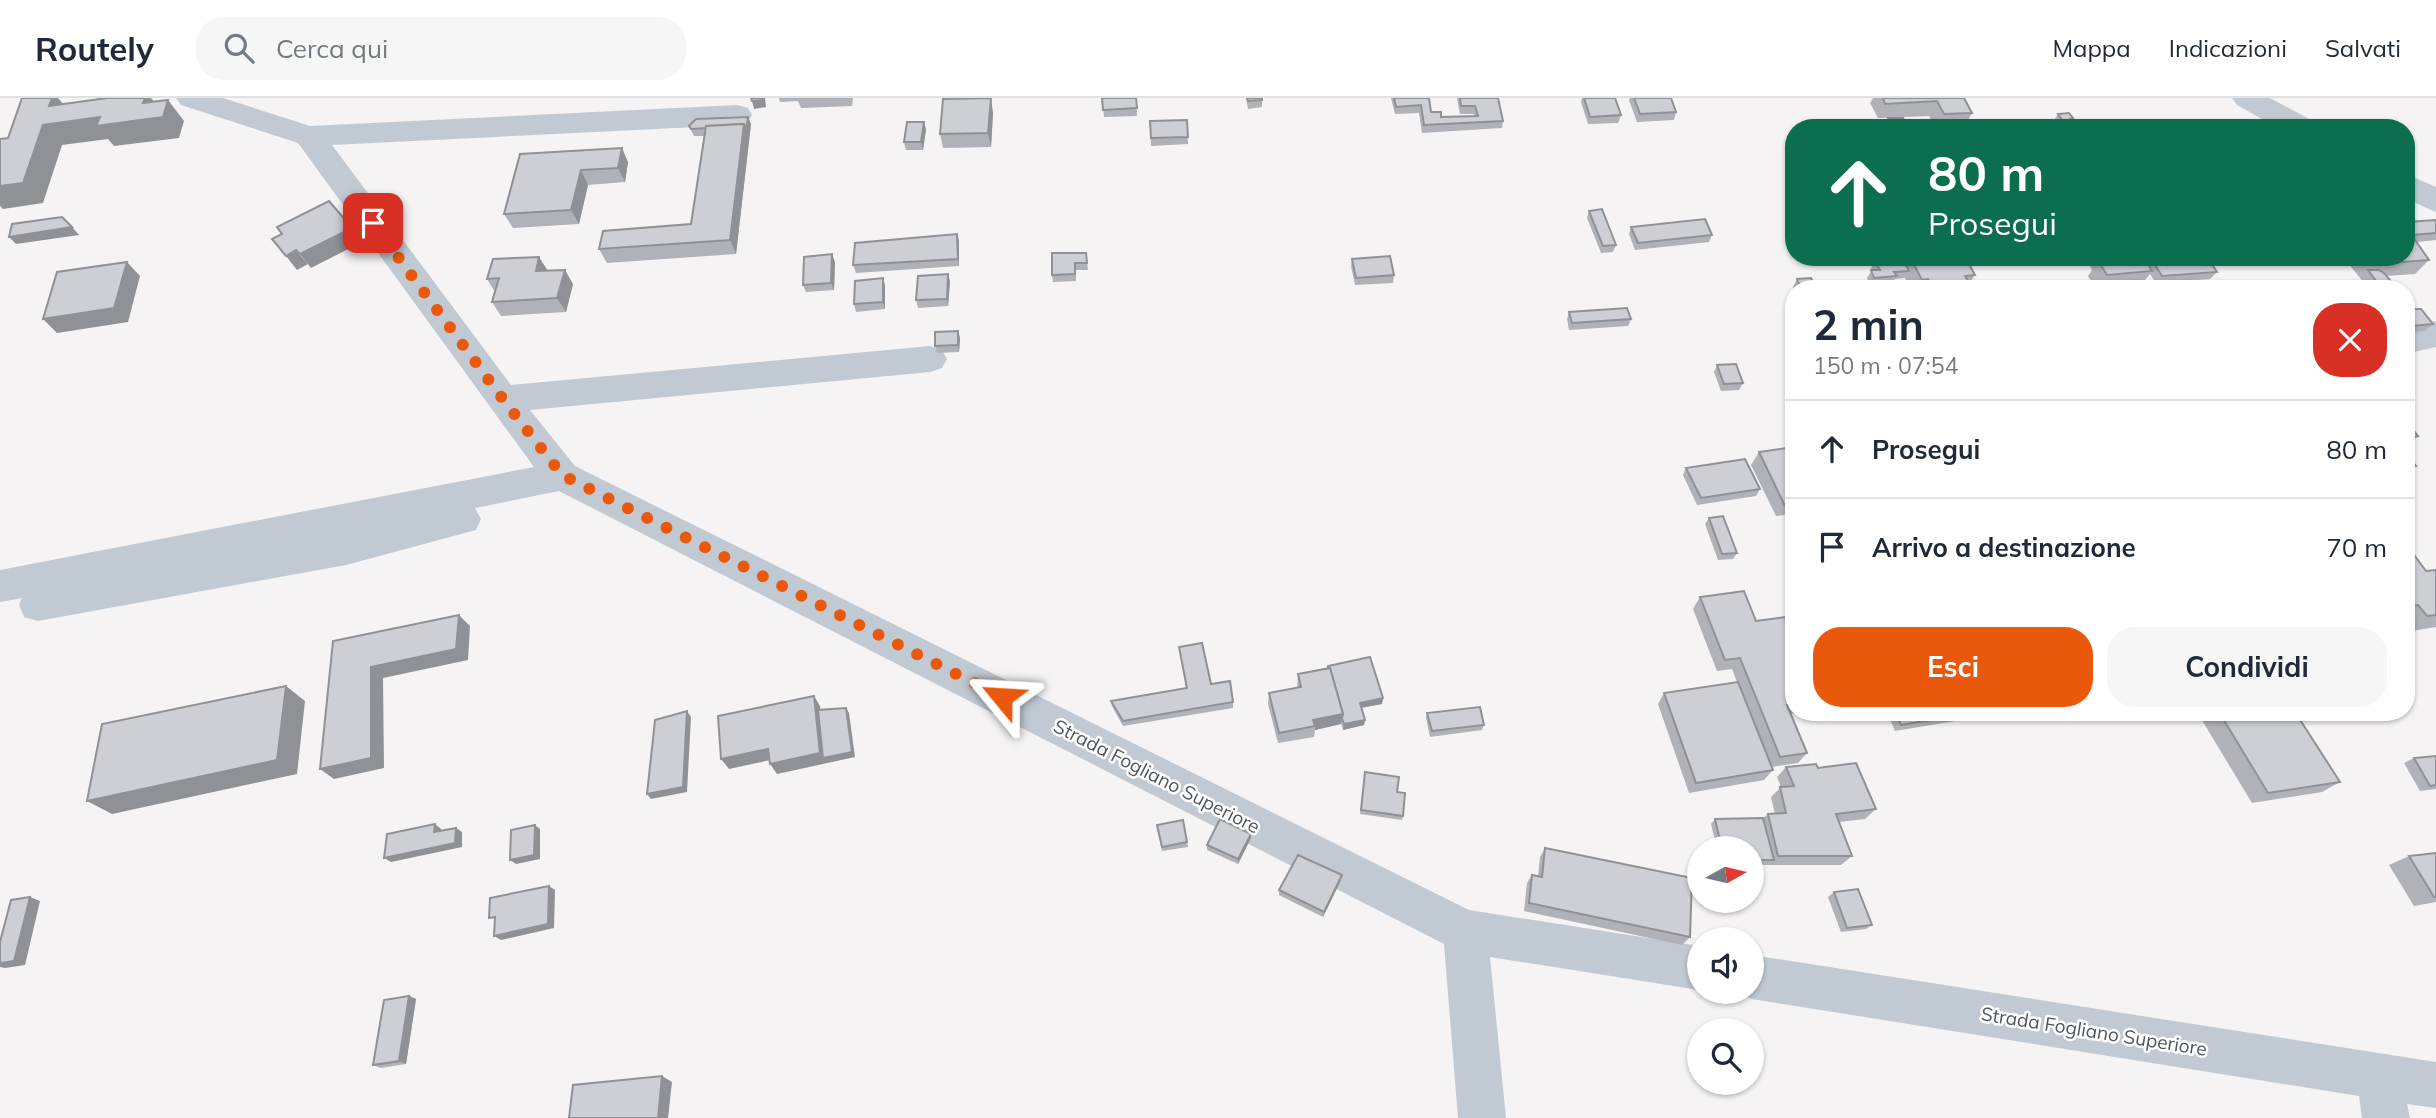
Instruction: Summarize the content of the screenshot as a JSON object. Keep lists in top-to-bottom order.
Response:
{
  "streets": {
    "street": ["Strada Fogliano Superiore"]
  },
  "north": "right",
  "page": {
    "header": "Routely",
    "search": "Cerca qui",
    "nav": ["Mappa", "Indicazioni", "Salvati"],
    "turn": ["80 m", "Prosegui"],
    "heading": ["2 min", "150 m · 07:54"],
    "list": [
      {
        "name": "Prosegui",
        "value": "80 m"
      },
      {
        "name": "Arrivo a destinazione",
        "value": "70 m"
      }
    ],
    "buttons": ["Esci", "Condividi"]
  }
}
